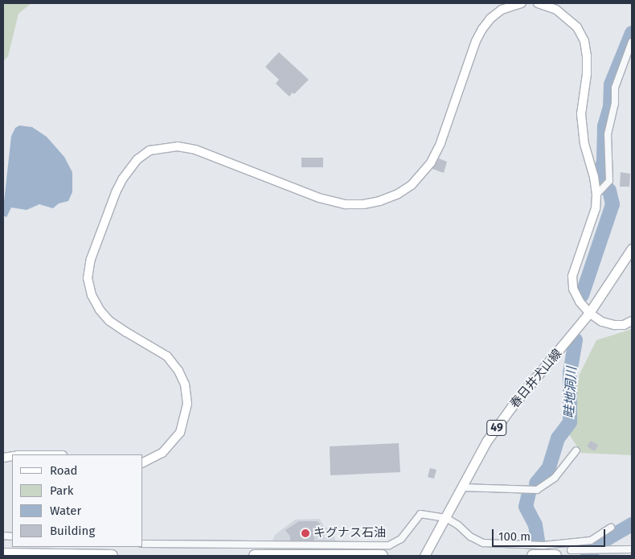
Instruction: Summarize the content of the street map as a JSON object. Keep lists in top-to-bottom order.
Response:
{
  "streets": {
    "main road": ["春日井犬山線", "49"]
  },
  "water": ["畦地洞川"],
  "places": ["キグナス石油"],
  "legend": [
    "Road",
    "Park",
    "Water",
    "Building"
  ],
  "scale_bar": "100 m"
}
